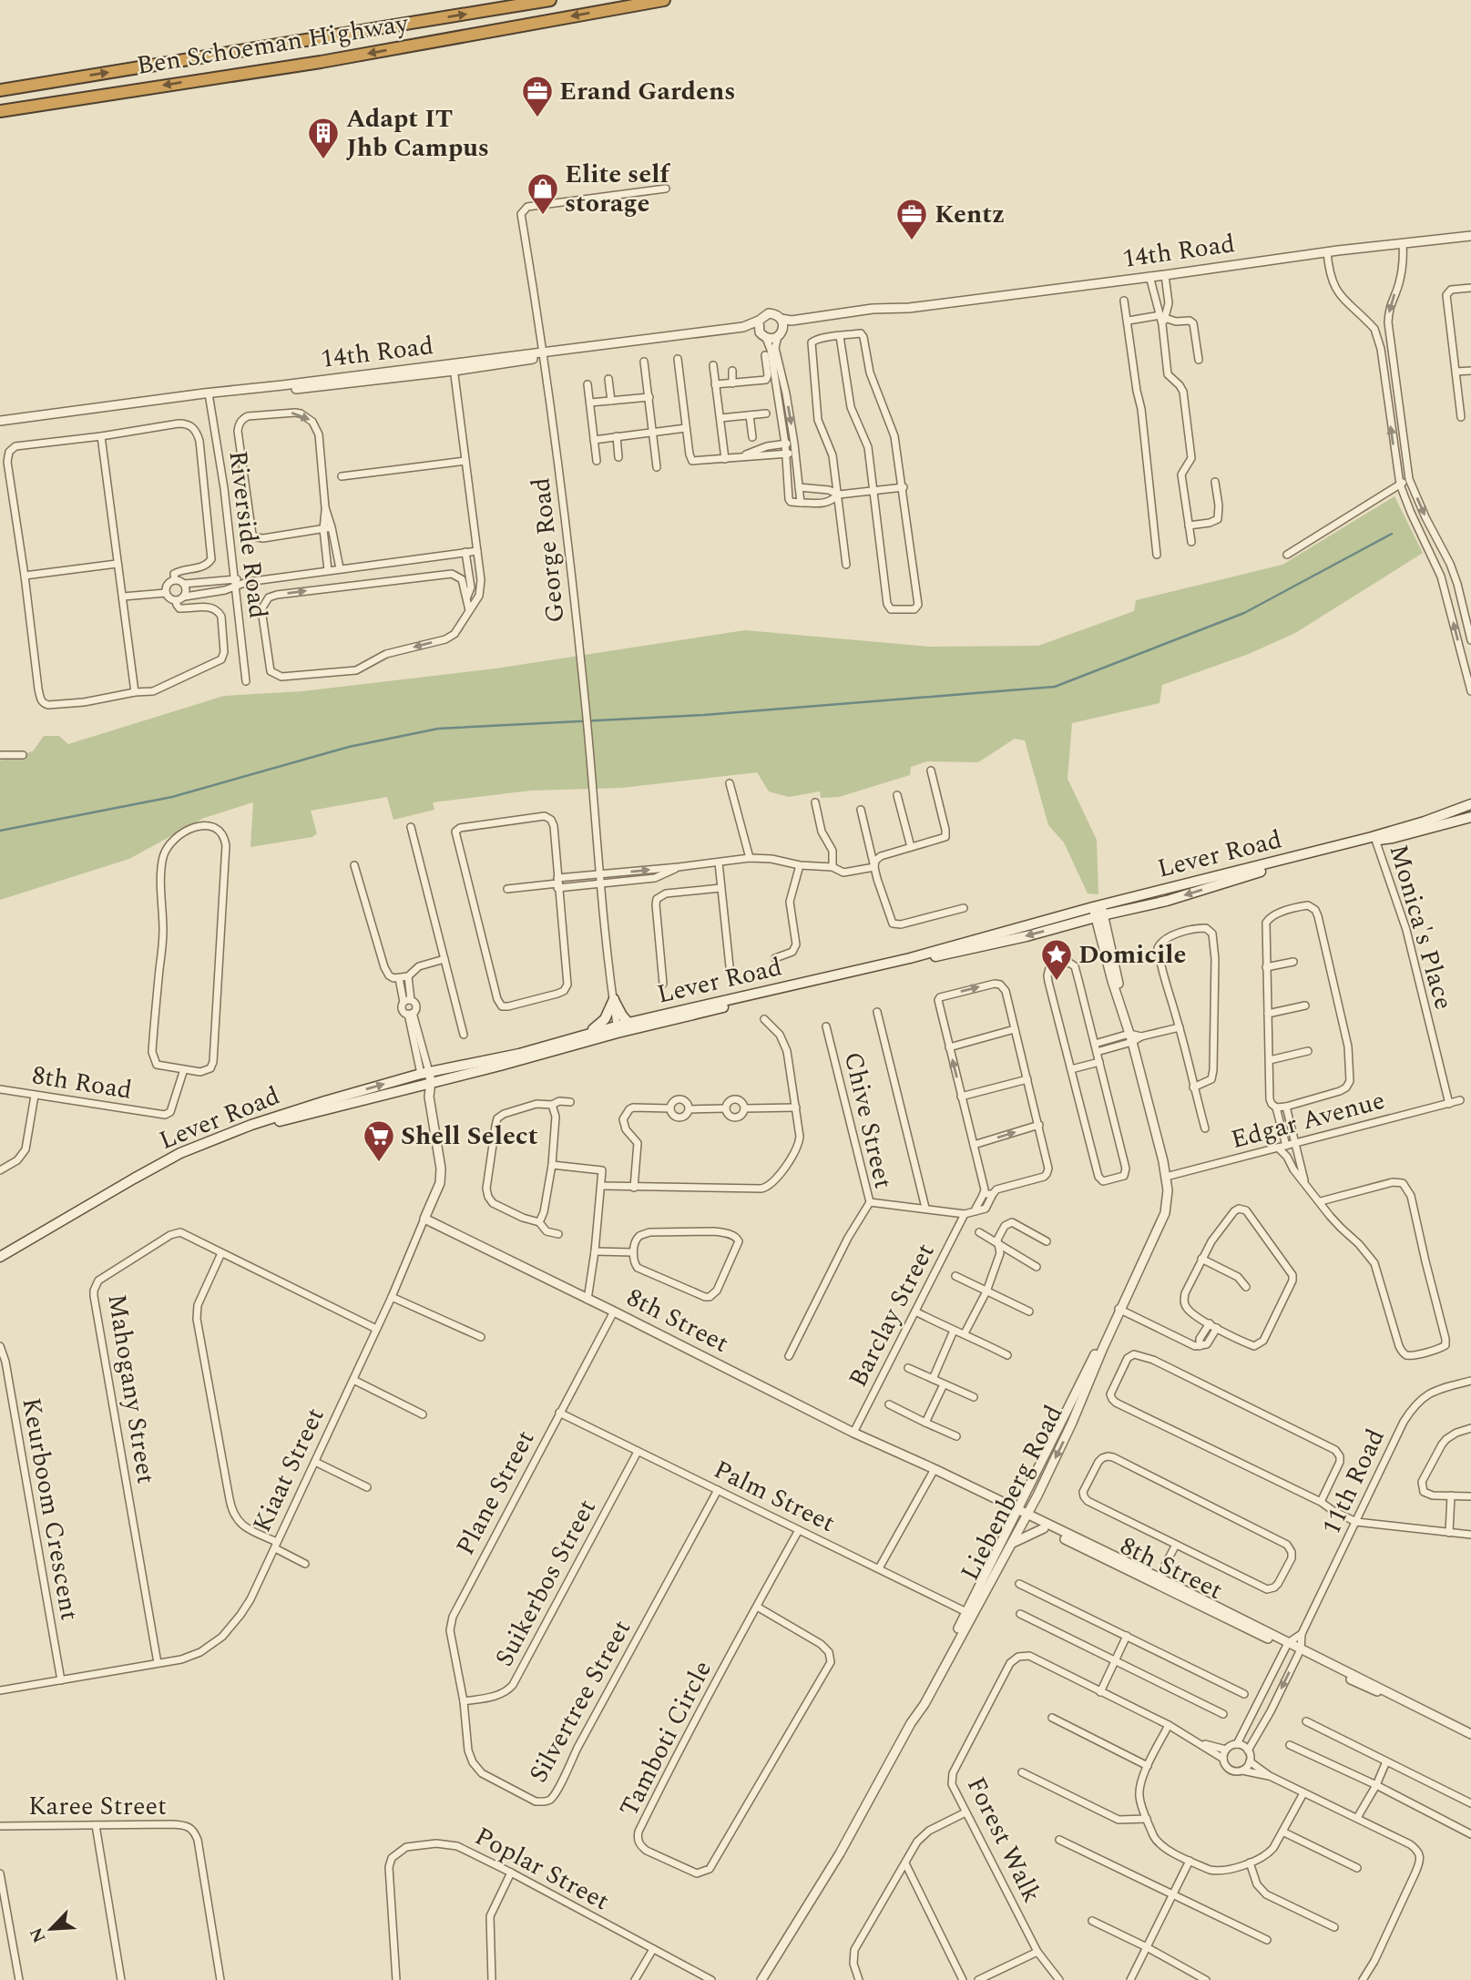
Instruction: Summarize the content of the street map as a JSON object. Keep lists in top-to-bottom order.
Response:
{
  "streets": {
    "highway": ["Ben Schoeman Highway"],
    "main road": ["Lever Road"],
    "street": [
      "14th Road",
      "Riverside Road",
      "George Road",
      "Monica's Place",
      "8th Road",
      "Chive Street",
      "Edgar Avenue",
      "Barclay Street",
      "8th Street",
      "Mahogany Street",
      "Kiaat Street",
      "11th Road",
      "Plane Street",
      "Liebenberg Road",
      "Palm Street",
      "Keurboom Crescent",
      "Suikerbos Street",
      "Silvertree Street",
      "Tamboti Circle",
      "Karee Street",
      "Forest Walk",
      "Poplar Street"
    ]
  },
  "crossings": [
    ["14th Road", "Riverside Road"],
    ["14th Road", "George Road"],
    ["George Road", "Lever Road"],
    ["Lever Road", "Monica's Place"],
    ["Lever Road", "Kiaat Street"],
    ["Lever Road", "Liebenberg Road"],
    ["Monica's Place", "Edgar Avenue"],
    ["Edgar Avenue", "Liebenberg Road"],
    ["Barclay Street", "8th Street"],
    ["8th Street", "Kiaat Street"],
    ["8th Street", "11th Road"],
    ["8th Street", "Plane Street"],
    ["8th Street", "Liebenberg Road"],
    ["Mahogany Street", "Kiaat Street"],
    ["Kiaat Street", "Keurboom Crescent"],
    ["Plane Street", "Palm Street"],
    ["Plane Street", "Suikerbos Street"],
    ["Plane Street", "Silvertree Street"],
    ["Liebenberg Road", "Palm Street"],
    ["Palm Street", "Suikerbos Street"],
    ["Palm Street", "Silvertree Street"],
    ["Palm Street", "Tamboti Circle"],
    ["Suikerbos Street", "Silvertree Street"]
  ],
  "places": {
    "office": ["Erand Gardens", "Kentz"],
    "building": ["Adapt IT Jhb Campus"],
    "shop": ["Elite self storage"],
    "place": ["Domicile"],
    "supermarket": ["Shell Select"]
  },
  "north": "bottom left"
}
